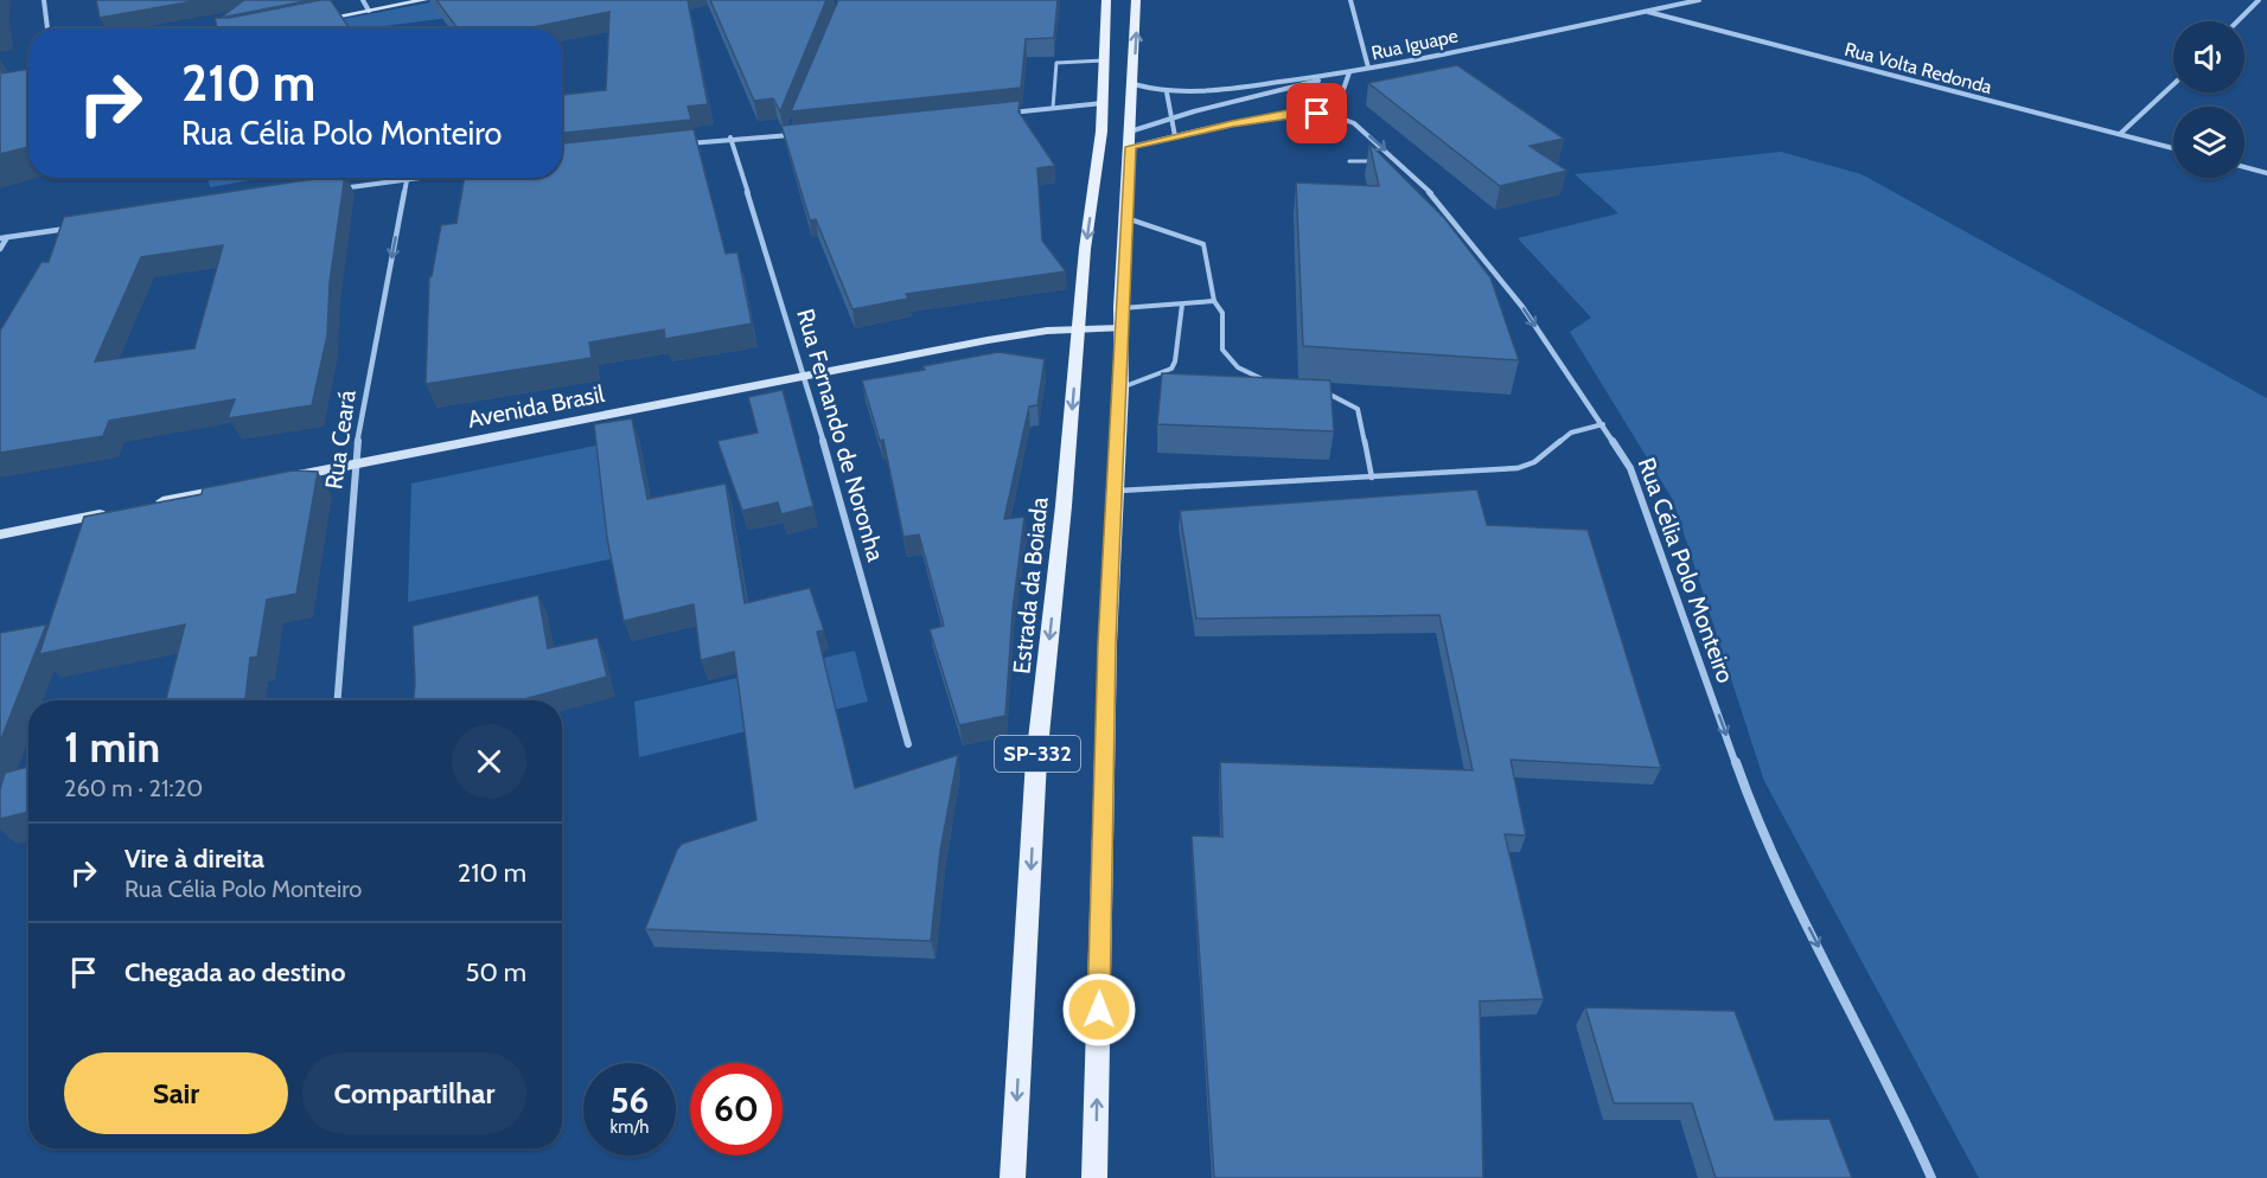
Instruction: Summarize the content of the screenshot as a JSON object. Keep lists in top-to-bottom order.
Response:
{
  "streets": {
    "main road": ["Estrada da Boiada", "SP-332"],
    "street": [
      "Rua Iguape",
      "Rua Volta Redonda",
      "Avenida Brasil",
      "Rua Fernando de Noronha",
      "Rua Ceará",
      "Rua Célia Polo Monteiro"
    ]
  },
  "crossings": [
    ["Rua Iguape", "Rua Volta Redonda"],
    ["Rua Iguape", "SP-332"],
    ["Avenida Brasil", "Rua Fernando de Noronha"],
    ["Avenida Brasil", "Rua Ceará"],
    ["Avenida Brasil", "Estrada da Boiada"],
    ["Avenida Brasil", "SP-332"]
  ],
  "one_way": ["Rua Ceará", "Rua Célia Polo Monteiro"],
  "page": {
    "turn": ["210 m", "Rua Célia Polo Monteiro"],
    "heading": ["1 min", "260 m · 21:20"],
    "list": [
      {
        "name": "Vire à direita",
        "note": "Rua Célia Polo Monteiro",
        "value": "210 m"
      },
      {
        "name": "Chegada ao destino",
        "value": "50 m"
      }
    ],
    "buttons": ["Sair", "Compartilhar"],
    "speed": "56 km/h",
    "limit": "60"
  }
}
